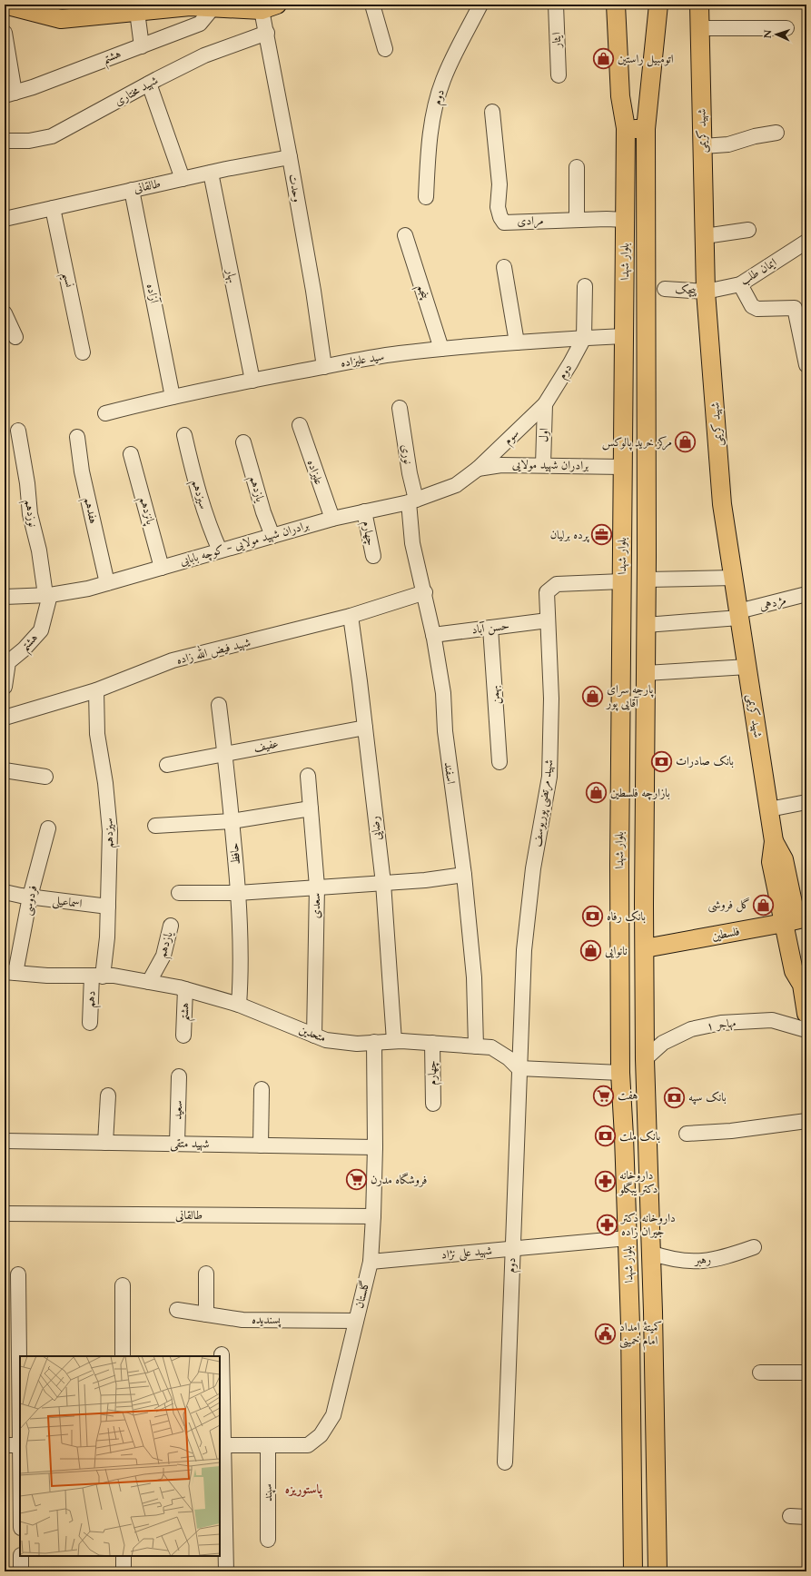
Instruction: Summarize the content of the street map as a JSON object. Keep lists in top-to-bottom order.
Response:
{
  "streets": {
    "main road": ["شهید کریمی", "بلوار شهدا", "فلسطین"],
    "street": [
      "ایثار",
      "هشتم",
      "شهید مختاری",
      "دوم",
      "طالقانی",
      "وحدت",
      "مرادی",
      "ایمان طلب",
      "بهار",
      "نسیم",
      "پیچک",
      "پنجم",
      "آزاده",
      "سید علیزاده",
      "اول",
      "سوم",
      "نوری",
      "برادران شهید مولایی",
      "علیزاده",
      "یازدهم",
      "سیزدهم",
      "هفدهم",
      "پانزدهم",
      "نوزدهم",
      "چهارم",
      "برادران شهید مولایی - کوچه بابایی",
      "مژدهی",
      "حسن آباد",
      "شهید فیض الله زاده",
      "بهمن",
      "عفیف",
      "اسفند",
      "شهید مرتضی پوریوسف",
      "رضایی",
      "حافظ",
      "فردوسی",
      "اسماعیلی",
      "سعدی",
      "دهم",
      "مهاجر ۱",
      "متحدین",
      "سعید",
      "شهید متقی",
      "شهید علی نژاد",
      "رهبر",
      "گلستان",
      "پسندیده",
      "سپند"
    ]
  },
  "crossings": [
    ["هشتم", "نوزدهم"],
    ["هشتم", "برادران شهید مولایی - کوچه بابایی"],
    ["هشتم", "متحدین"],
    ["شهید مختاری", "وحدت"],
    ["دوم", "سید علیزاده"],
    ["دوم", "اول"],
    ["دوم", "سوم"],
    ["دوم", "شهید مرتضی پوریوسف"],
    ["دوم", "متحدین"],
    ["دوم", "شهید علی نژاد"],
    ["شهید کریمی", "ایمان طلب"],
    ["شهید کریمی", "پیچک"],
    ["شهید کریمی", "مژدهی"],
    ["شهید کریمی", "فلسطین"],
    ["طالقانی", "وحدت"],
    ["طالقانی", "بهار"],
    ["طالقانی", "نسیم"],
    ["طالقانی", "آزاده"],
    ["طالقانی", "گلستان"],
    ["وحدت", "سید علیزاده"],
    ["مرادی", "بلوار شهدا"],
    ["بلوار شهدا", "سید علیزاده"],
    ["بلوار شهدا", "برادران شهید مولایی"],
    ["بلوار شهدا", "مژدهی"],
    ["بلوار شهدا", "شهید مرتضی پوریوسف"],
    ["بلوار شهدا", "فلسطین"],
    ["بلوار شهدا", "مهاجر ۱"],
    ["بلوار شهدا", "شهید علی نژاد"],
    ["بلوار شهدا", "رهبر"],
    ["ایمان طلب", "پیچک"],
    ["بهار", "سید علیزاده"],
    ["پنجم", "سید علیزاده"],
    ["آزاده", "سید علیزاده"],
    ["اول", "سوم"],
    ["اول", "برادران شهید مولایی"],
    ["سوم", "برادران شهید مولایی"],
    ["سوم", "برادران شهید مولایی - کوچه بابایی"],
    ["نوری", "برادران شهید مولایی - کوچه بابایی"],
    ["نوری", "اسفند"],
    ["برادران شهید مولایی", "برادران شهید مولایی - کوچه بابایی"],
    ["علیزاده", "برادران شهید مولایی - کوچه بابایی"],
    ["یازدهم", "برادران شهید مولایی - کوچه بابایی"],
    ["یازدهم", "متحدین"],
    ["سیزدهم", "برادران شهید مولایی - کوچه بابایی"],
    ["سیزدهم", "شهید فیض الله زاده"],
    ["سیزدهم", "اسماعیلی"],
    ["سیزدهم", "دهم"],
    ["سیزدهم", "متحدین"],
    ["هفدهم", "برادران شهید مولایی - کوچه بابایی"],
    ["پانزدهم", "برادران شهید مولایی - کوچه بابایی"],
    ["نوزدهم", "برادران شهید مولایی - کوچه بابایی"],
    ["چهارم", "برادران شهید مولایی - کوچه بابایی"],
    ["چهارم", "متحدین"],
    ["برادران شهید مولایی - کوچه بابایی", "اسفند"],
    ["حسن آباد", "بهمن"],
    ["حسن آباد", "اسفند"],
    ["حسن آباد", "شهید مرتضی پوریوسف"],
    ["شهید فیض الله زاده", "اسفند"],
    ["شهید فیض الله زاده", "رضایی"],
    ["عفیف", "رضایی"],
    ["عفیف", "حافظ"],
    ["اسفند", "متحدین"],
    ["شهید مرتضی پوریوسف", "متحدین"],
    ["رضایی", "متحدین"],
    ["حافظ", "متحدین"],
    ["فردوسی", "اسماعیلی"],
    ["فردوسی", "متحدین"],
    ["سعدی", "متحدین"],
    ["دهم", "متحدین"],
    ["متحدین", "گلستان"],
    ["سعید", "شهید متقی"],
    ["شهید متقی", "گلستان"],
    ["شهید علی نژاد", "گلستان"],
    ["گلستان", "پسندیده"],
    ["گلستان", "سپند"]
  ],
  "districts": ["پاستوریزه"],
  "places": {
    "shop": [
      "اتومبیل راستین",
      "مركز خريد پالوكس",
      "پارچه سرای آقایی پور",
      "بازارچه فلسطین",
      "گل فروشی",
      "نانوایی"
    ],
    "office": ["پرده برلیان"],
    "bank": [
      "بانک صادرات",
      "بانک رفاه",
      "بانک سپه",
      "بانک ملت"
    ],
    "supermarket": ["هفت", "فروشگاه مدرن"],
    "pharmacy": ["داروخانه دکتر یبگلو", "داروخانه دکتر جیران زاده"],
    "public building": ["کمیتهٔ امداد امام خمینی"]
  },
  "north": "left"
}
